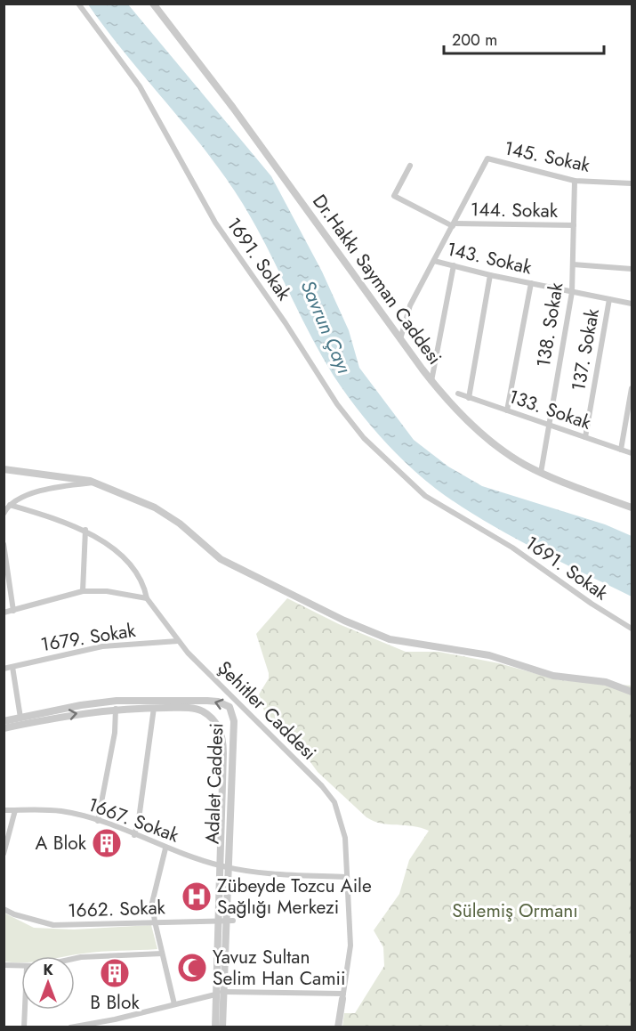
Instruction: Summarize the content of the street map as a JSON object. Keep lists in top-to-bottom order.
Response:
{
  "streets": {
    "street": [
      "145. Sokak",
      "144. Sokak",
      "143. Sokak",
      "1691. Sokak",
      "Dr.Hakkı Sayman Caddesi",
      "138. Sokak",
      "137. Sokak",
      "133. Sokak",
      "1679. Sokak",
      "Şehitler Caddesi",
      "Adalet Caddesi",
      "1667. Sokak",
      "1662. Sokak"
    ]
  },
  "crossings": [
    ["145. Sokak", "144. Sokak"],
    ["145. Sokak", "138. Sokak"],
    ["144. Sokak", "138. Sokak"],
    ["143. Sokak", "138. Sokak"],
    ["143. Sokak", "137. Sokak"],
    ["Dr.Hakkı Sayman Caddesi", "138. Sokak"],
    ["138. Sokak", "133. Sokak"],
    ["137. Sokak", "133. Sokak"],
    ["1679. Sokak", "Şehitler Caddesi"],
    ["Şehitler Caddesi", "1667. Sokak"],
    ["Adalet Caddesi", "1667. Sokak"]
  ],
  "water": ["Savrun Çayı"],
  "parks": ["Sülemiş Ormanı"],
  "places": {
    "building": ["A Blok", "B Blok"],
    "hospital": ["Zübeyde Tozcu Aile Sağlığı Merkezi"],
    "mosque": ["Yavuz Sultan Selim Han Camii"]
  },
  "scale_bar": "200 m",
  "north": "top"
}
